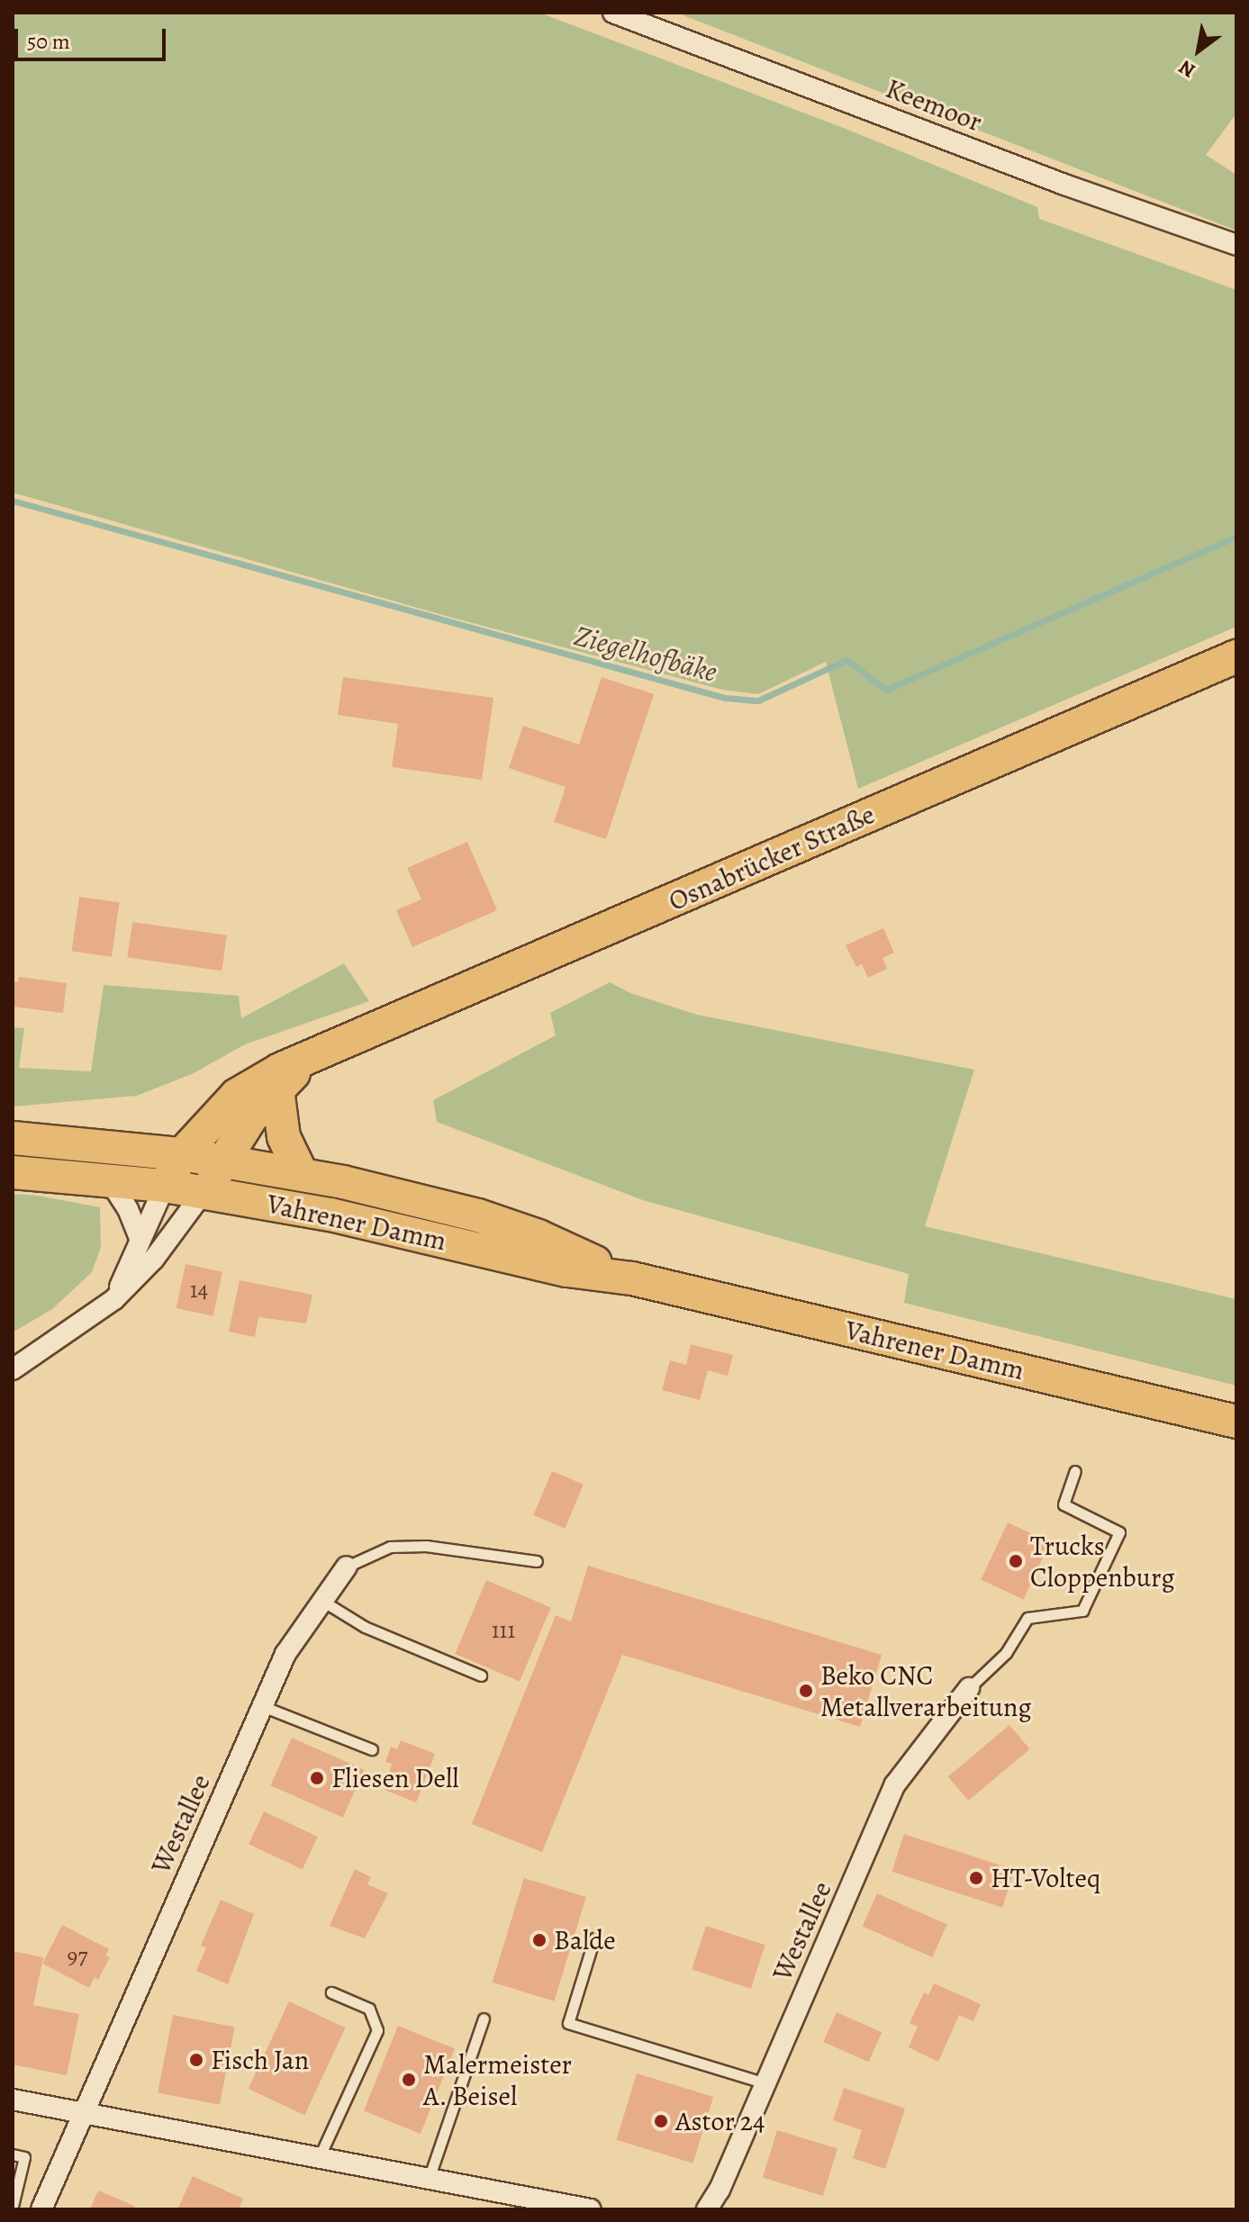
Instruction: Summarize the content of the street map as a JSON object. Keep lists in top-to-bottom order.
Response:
{
  "streets": {
    "main road": ["Osnabrücker Straße", "Vahrener Damm"],
    "street": ["Keemoor", "Westallee"]
  },
  "crossings": [
    ["Osnabrücker Straße", "Vahrener Damm"]
  ],
  "water": ["Ziegelhofbäke"],
  "places": [
    "Trucks Cloppenburg",
    "Beko CNC Metallverarbeitung",
    "Fliesen Dell",
    "HT-Volteq",
    "Balde",
    "Fisch Jan",
    "Malermeister A. Beisel",
    "Astor 24"
  ],
  "house_numbers": ["14", "111", "97"],
  "scale_bar": "50 m",
  "north": "bottom left"
}
